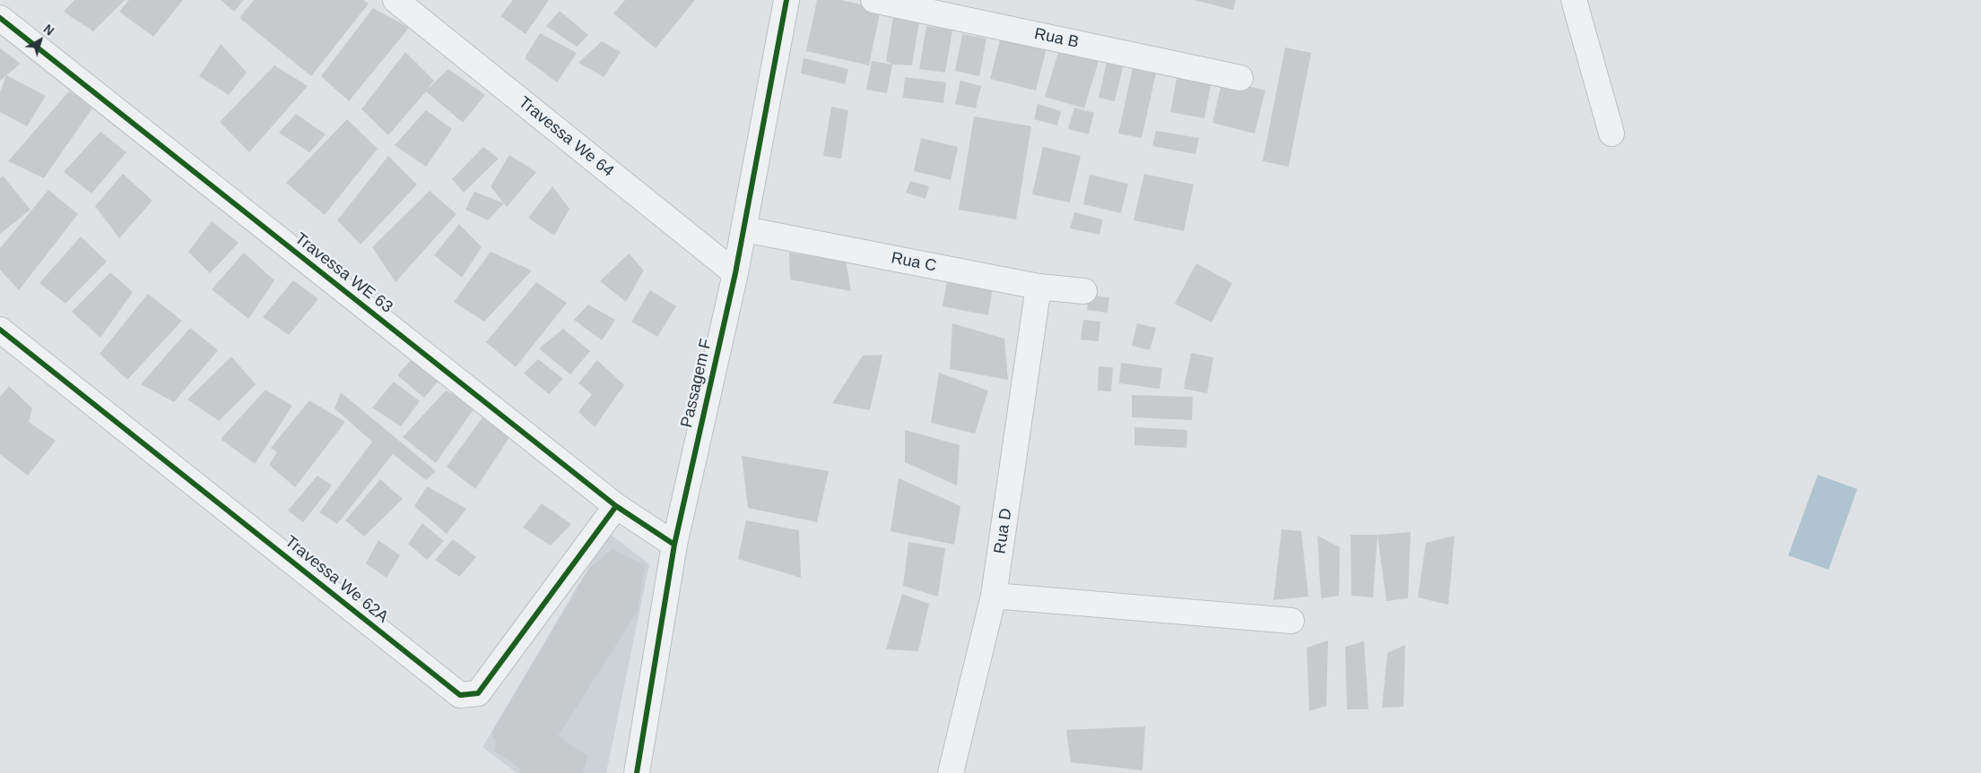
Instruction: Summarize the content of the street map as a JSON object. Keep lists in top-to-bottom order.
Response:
{
  "streets": {
    "street": [
      "Rua B",
      "Travessa We 64",
      "Rua C",
      "Travessa WE 63",
      "Passagem F",
      "Rua D",
      "Travessa We 62A"
    ]
  },
  "crossings": [
    ["Travessa We 64", "Passagem F"],
    ["Rua C", "Passagem F"],
    ["Rua C", "Rua D"],
    ["Travessa WE 63", "Passagem F"],
    ["Travessa WE 63", "Travessa We 62A"]
  ],
  "north": "top right"
}
